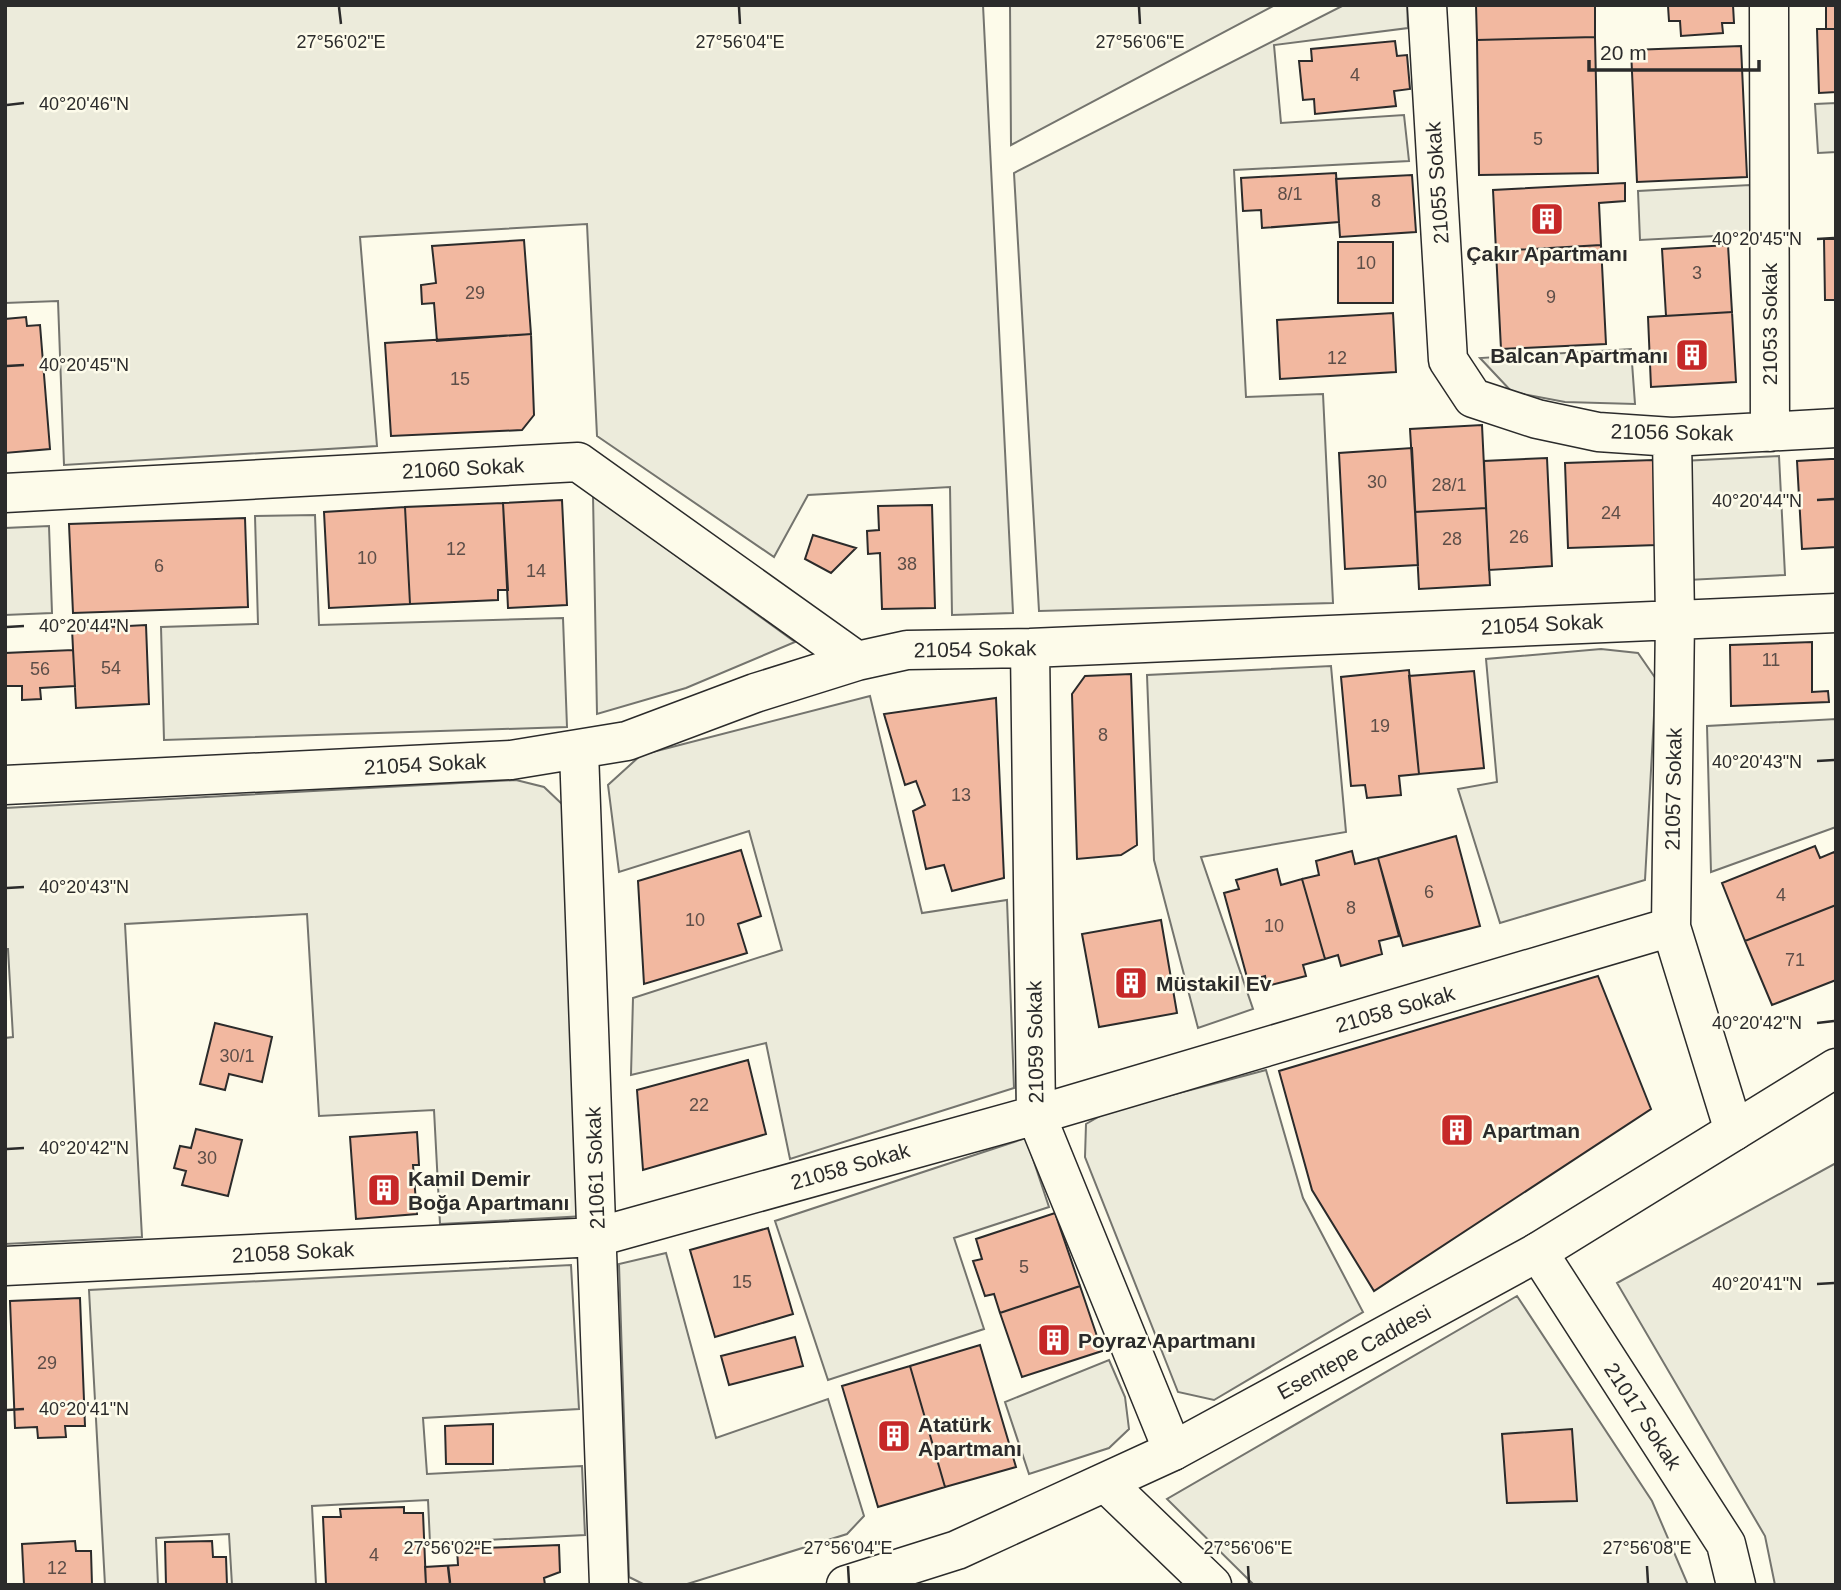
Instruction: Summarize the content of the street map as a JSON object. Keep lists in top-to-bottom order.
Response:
{
  "streets": {
    "street": [
      "21055 Sokak",
      "21053 Sokak",
      "21056 Sokak",
      "21060 Sokak",
      "21054 Sokak",
      "21057 Sokak",
      "21058 Sokak",
      "21059 Sokak",
      "21061 Sokak",
      "Esentepe Caddesi",
      "21017 Sokak"
    ]
  },
  "crossings": [
    ["21055 Sokak", "21056 Sokak"],
    ["21053 Sokak", "21056 Sokak"],
    ["21056 Sokak", "21057 Sokak"],
    ["21060 Sokak", "21054 Sokak"],
    ["21054 Sokak", "21057 Sokak"],
    ["21054 Sokak", "21059 Sokak"],
    ["21054 Sokak", "21061 Sokak"],
    ["21057 Sokak", "21058 Sokak"],
    ["21057 Sokak", "Esentepe Caddesi"],
    ["21058 Sokak", "21059 Sokak"],
    ["21058 Sokak", "21061 Sokak"],
    ["21059 Sokak", "Esentepe Caddesi"],
    ["Esentepe Caddesi", "21017 Sokak"]
  ],
  "places": {
    "building": [
      "Çakır Apartmanı",
      "Balcan Apartmanı",
      "Müstakil Ev",
      "Apartman",
      "Kamil Demir Boğa Apartmanı",
      "Poyraz Apartmanı",
      "Atatürk Apartmanı"
    ]
  },
  "house_numbers": [
    "4",
    "5",
    "8/1",
    "8",
    "10",
    "3",
    "29",
    "9",
    "12",
    "15",
    "30",
    "28/1",
    "24",
    "26",
    "28",
    "12",
    "10",
    "38",
    "6",
    "14",
    "11",
    "54",
    "56",
    "19",
    "8",
    "13",
    "6",
    "4",
    "8",
    "10",
    "10",
    "71",
    "30/1",
    "22",
    "30",
    "5",
    "15",
    "29",
    "4",
    "12"
  ],
  "scale_bar": "20 m",
  "coordinates": [
    "27°56'02\"E",
    "27°56'04\"E",
    "27°56'06\"E",
    "40°20'46\"N",
    "40°20'45\"N",
    "40°20'44\"N",
    "40°20'43\"N",
    "40°20'42\"N",
    "40°20'41\"N",
    "27°56'08\"E"
  ]
}
